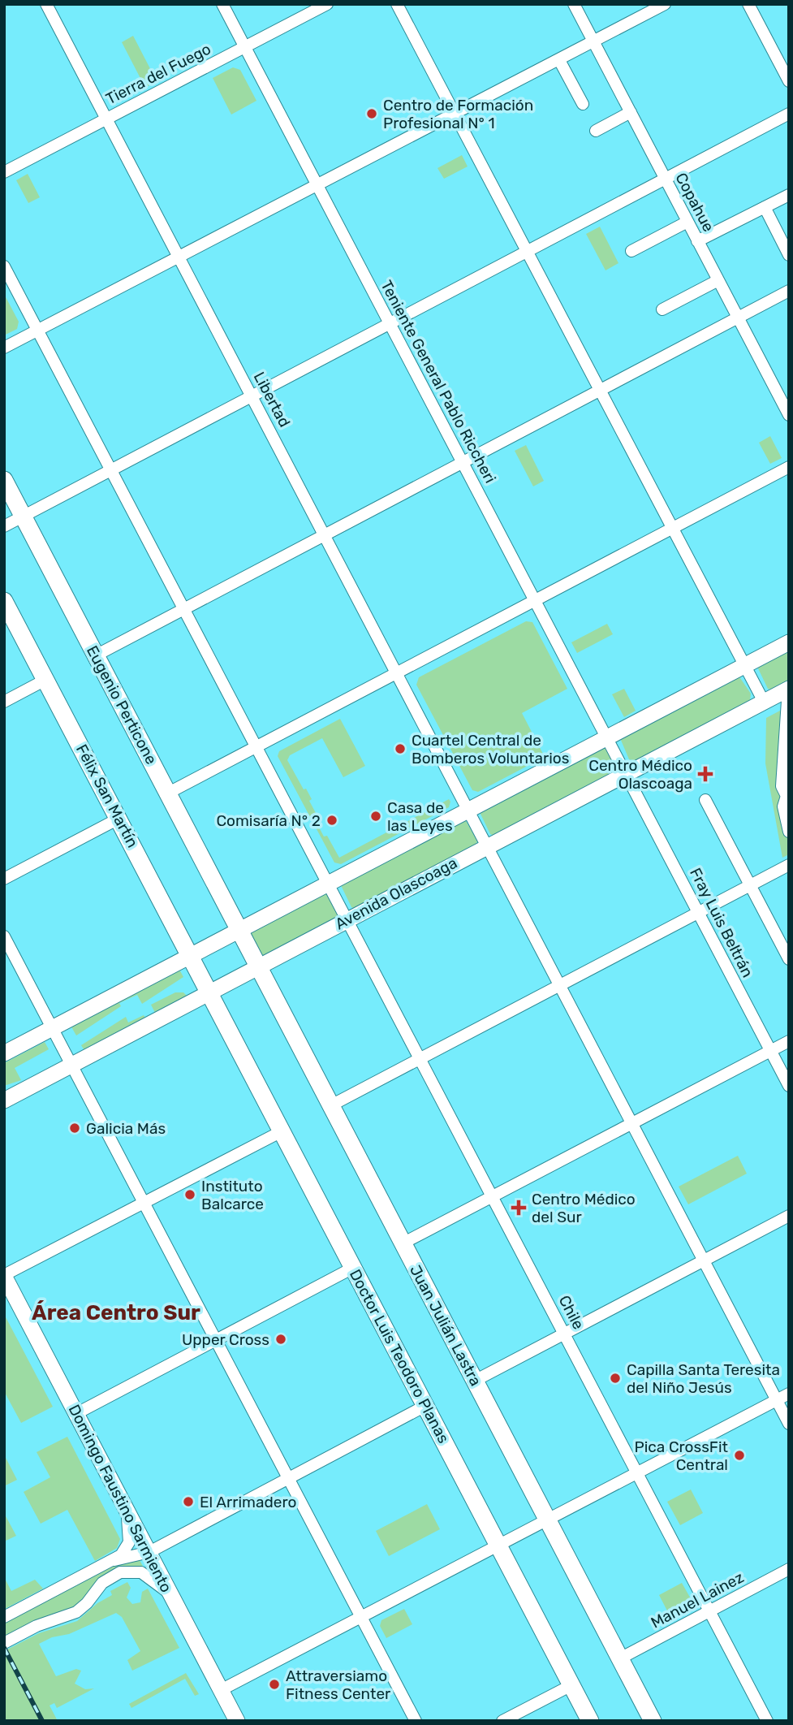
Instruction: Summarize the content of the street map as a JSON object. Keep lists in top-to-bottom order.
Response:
{
  "streets": {
    "highway": [
      "Eugenio Perticone",
      "Félix San Martín",
      "Juan Julián Lastra",
      "Doctor Luis Teodoro Planas"
    ],
    "main road": ["Avenida Olascoaga", "Domingo Faustino Sarmiento"],
    "street": [
      "Tierra del Fuego",
      "Copahue",
      "Teniente General Pablo Riccheri",
      "Libertad",
      "Fray Luis Beltrán",
      "Chile",
      "Manuel Lainez"
    ]
  },
  "crossings": [
    ["Tierra del Fuego", "Teniente General Pablo Riccheri"],
    ["Tierra del Fuego", "Libertad"],
    ["Teniente General Pablo Riccheri", "Avenida Olascoaga"],
    ["Teniente General Pablo Riccheri", "Fray Luis Beltrán"],
    ["Libertad", "Avenida Olascoaga"],
    ["Eugenio Perticone", "Juan Julián Lastra"],
    ["Félix San Martín", "Avenida Olascoaga"],
    ["Félix San Martín", "Doctor Luis Teodoro Planas"],
    ["Avenida Olascoaga", "Fray Luis Beltrán"],
    ["Avenida Olascoaga", "Chile"],
    ["Avenida Olascoaga", "Juan Julián Lastra"],
    ["Avenida Olascoaga", "Doctor Luis Teodoro Planas"],
    ["Chile", "Manuel Lainez"],
    ["Juan Julián Lastra", "Manuel Lainez"]
  ],
  "districts": ["Área Centro Sur"],
  "places": {
    "other": [
      "Centro de Formación Profesional N° 1",
      "Cuartel Central de Bomberos Voluntarios",
      "Casa de las Leyes",
      "Comisaría N° 2",
      "Galicia Más",
      "Instituto Balcarce",
      "Upper Cross",
      "Capilla Santa Teresita del Niño Jesús",
      "Pica CrossFit Central",
      "El Arrimadero",
      "Attraversiamo Fitness Center"
    ],
    "health": ["Centro Médico Olascoaga", "Centro Médico del Sur"]
  }
}
